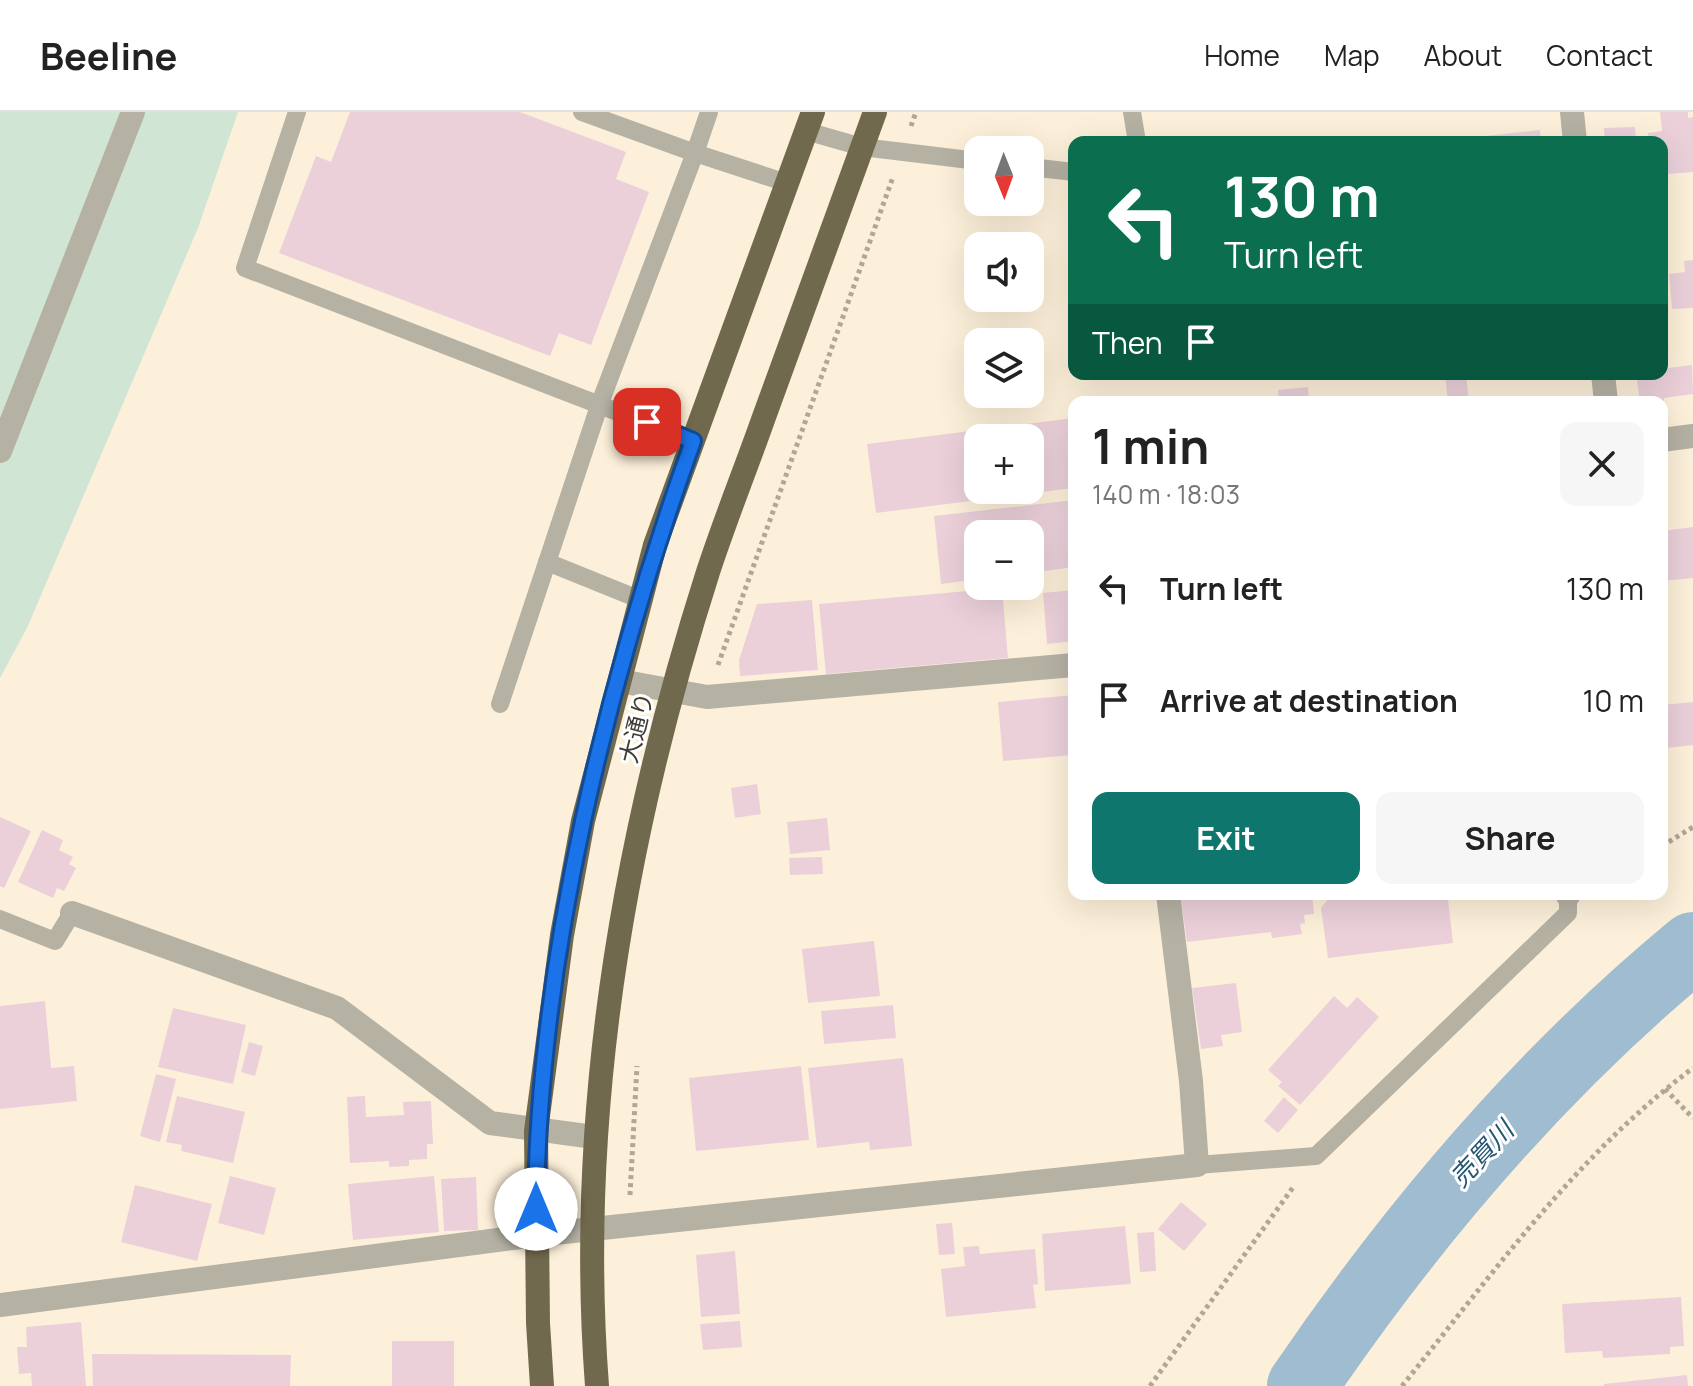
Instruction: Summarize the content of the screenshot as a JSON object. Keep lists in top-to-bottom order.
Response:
{
  "streets": {
    "highway": ["大通り"]
  },
  "water": ["売買川"],
  "north": "bottom",
  "page": {
    "header": "Beeline",
    "nav": [
      "Home",
      "Map",
      "About",
      "Contact"
    ],
    "map_buttons": ["+", "−"],
    "turn": ["130 m", "Turn left"],
    "then": "Then",
    "heading": ["1 min", "140 m · 18:03"],
    "list": [
      {
        "name": "Turn left",
        "value": "130 m"
      },
      {
        "name": "Arrive at destination",
        "value": "10 m"
      }
    ],
    "buttons": ["Exit", "Share"]
  }
}
